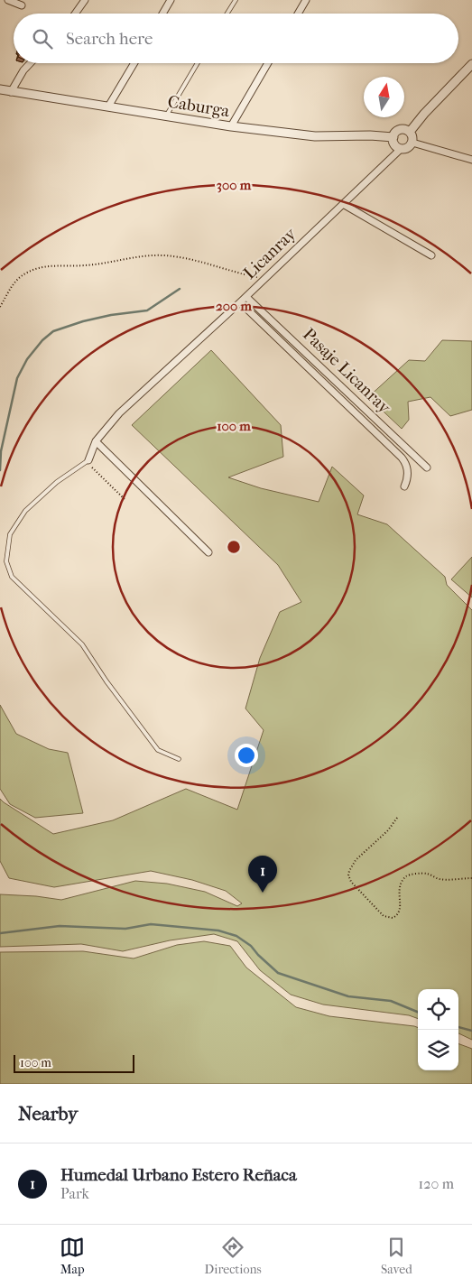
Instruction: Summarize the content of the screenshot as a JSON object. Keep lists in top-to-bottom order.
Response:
{
  "streets": {
    "street": ["Caburga", "Licanray", "Pasaje Licanray"]
  },
  "crossings": [
    ["Caburga", "Licanray"],
    ["Licanray", "Pasaje Licanray"]
  ],
  "scale_bar": "100 m",
  "north": "top",
  "page": {
    "search": "Search here",
    "pins": "1",
    "scale": "100 m",
    "heading": "Nearby",
    "list": [
      {
        "mark": "1",
        "name": "Humedal Urbano Estero Reñaca",
        "note": "Park",
        "value": "120 m"
      }
    ],
    "nav": ["Map", "Directions", "Saved"]
  },
  "rings": ["300 m", "200 m", "100 m"]
}
